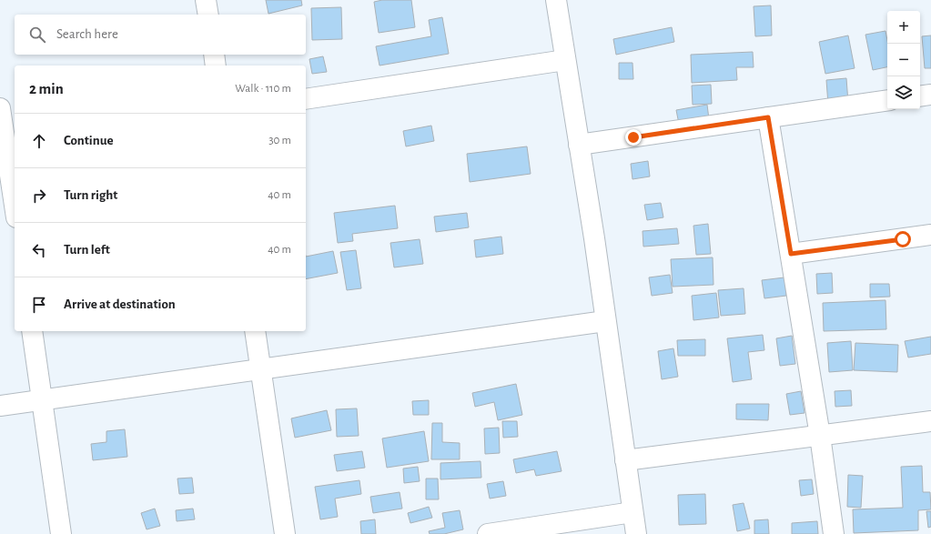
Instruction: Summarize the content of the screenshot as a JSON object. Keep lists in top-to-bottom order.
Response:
{
  "page": {
    "map_buttons": ["+", "−"],
    "search": "Search here",
    "heading": ["2 min", "Walk · 110 m"],
    "list": [
      ["Continue", "30 m"],
      ["Turn right", "40 m"],
      ["Turn left", "40 m"],
      "Arrive at destination"
    ]
  }
}
